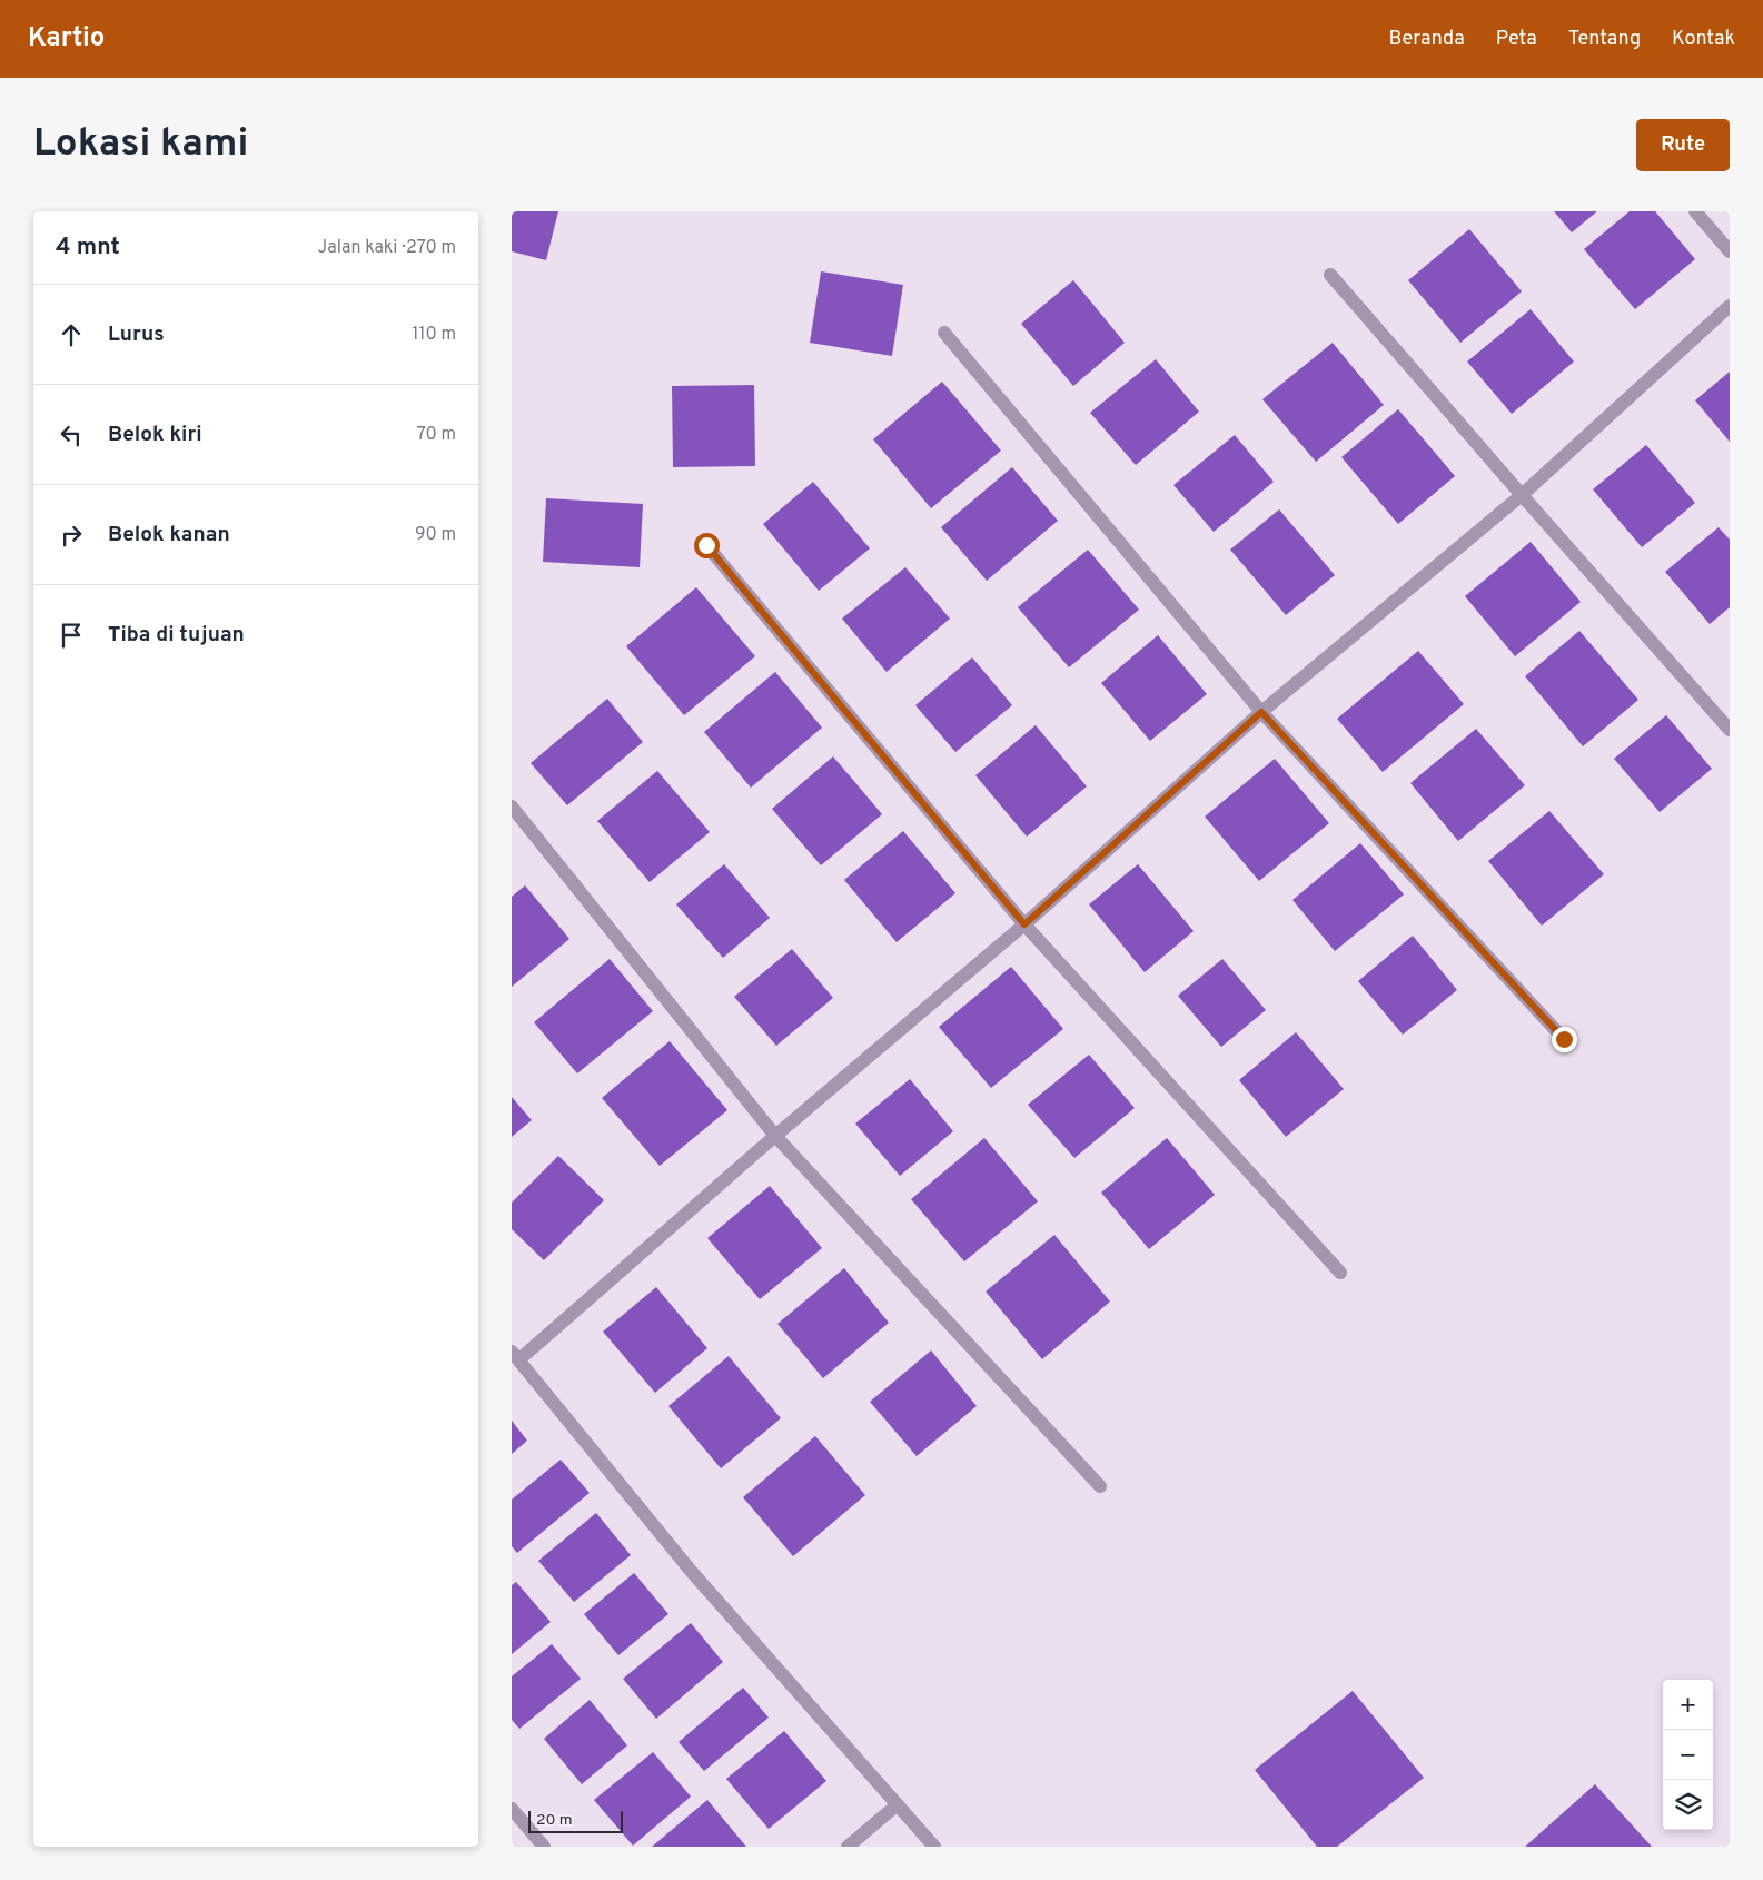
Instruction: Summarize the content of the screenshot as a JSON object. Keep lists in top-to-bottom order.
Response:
{
  "scale_bar": "20 m",
  "page": {
    "header": "Kartio",
    "nav": [
      "Beranda",
      "Peta",
      "Tentang",
      "Kontak"
    ],
    "buttons": "Rute",
    "title": "Lokasi kami",
    "heading": ["4 mnt", "Jalan kaki · 270 m"],
    "list": [
      ["Lurus", "110 m"],
      ["Belok kiri", "70 m"],
      ["Belok kanan", "90 m"],
      "Tiba di tujuan"
    ],
    "map_buttons": ["+", "−"],
    "scale": "20 m"
  }
}
